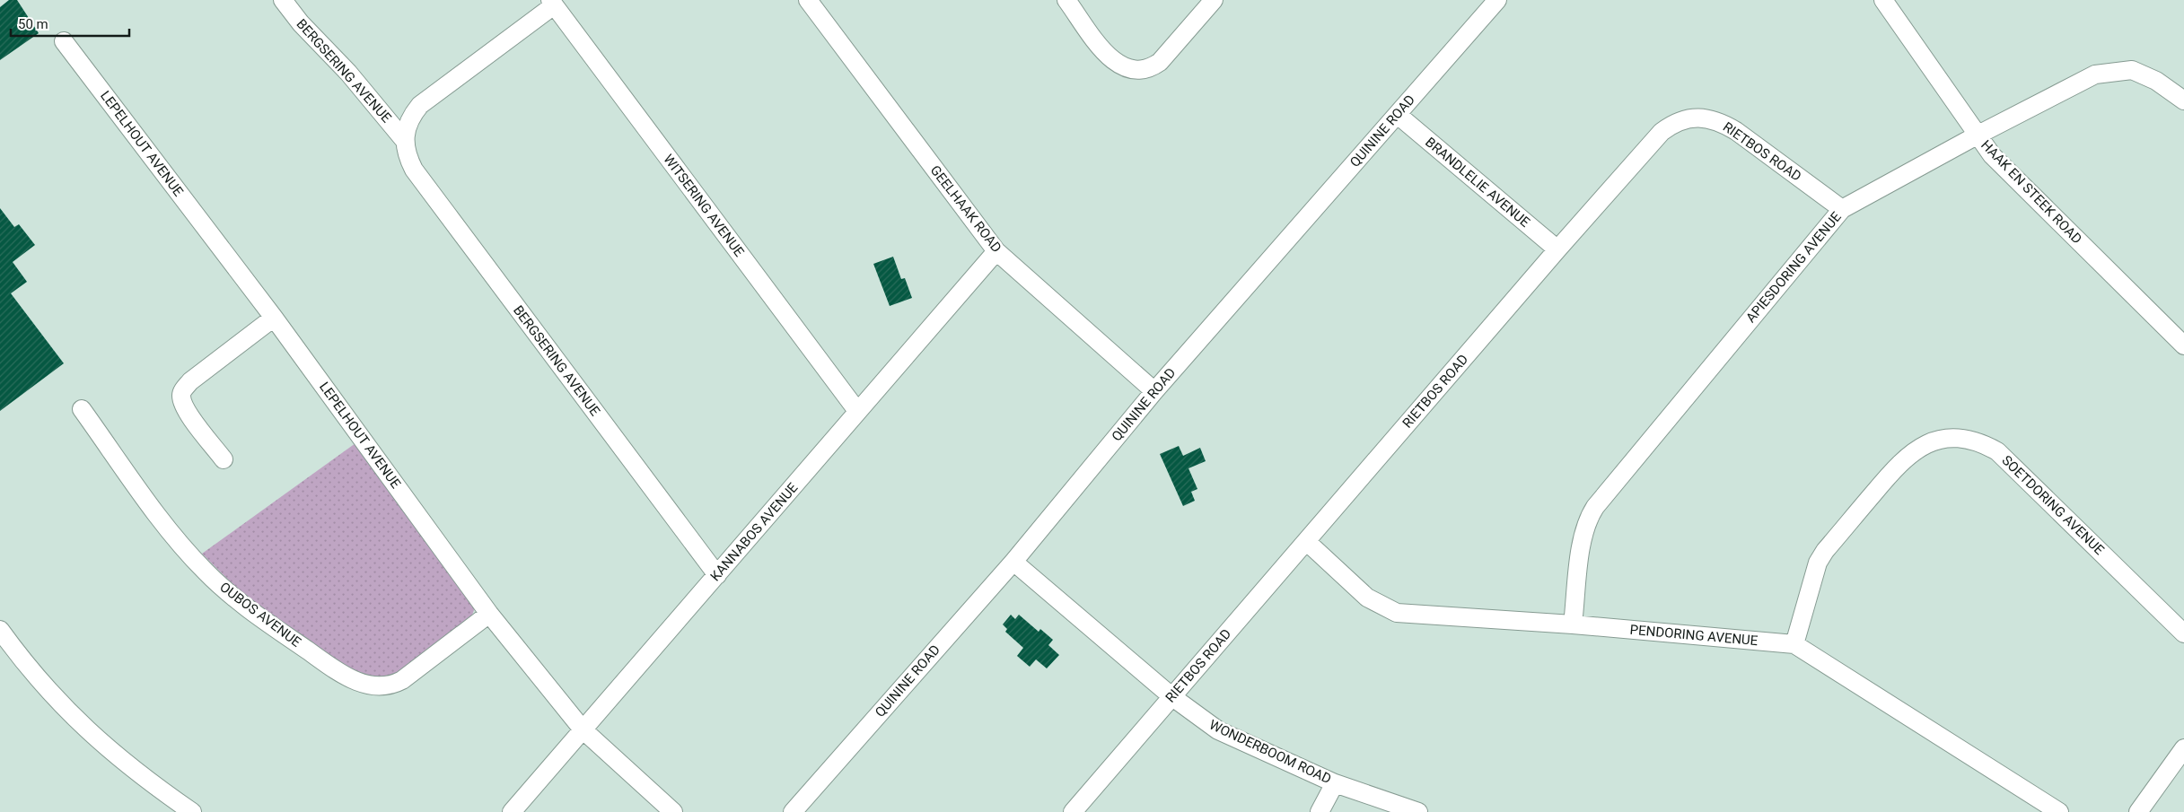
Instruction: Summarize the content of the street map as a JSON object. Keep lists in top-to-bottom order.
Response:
{
  "streets": {
    "street": [
      "BERGSERING AVENUE",
      "QUININE ROAD",
      "LEPELHOUT AVENUE",
      "RIETBOS ROAD",
      "BRANDLELIE AVENUE",
      "HAAK EN STEEK ROAD",
      "WITSERING AVENUE",
      "GEELHAAK ROAD",
      "APIESDORING AVENUE",
      "SOETDORING AVENUE",
      "KANNABOS AVENUE",
      "OUBOS AVENUE",
      "PENDORING AVENUE",
      "WONDERBOOM ROAD"
    ]
  },
  "crossings": [
    ["BERGSERING AVENUE", "WITSERING AVENUE"],
    ["BERGSERING AVENUE", "KANNABOS AVENUE"],
    ["QUININE ROAD", "BRANDLELIE AVENUE"],
    ["QUININE ROAD", "GEELHAAK ROAD"],
    ["QUININE ROAD", "WONDERBOOM ROAD"],
    ["LEPELHOUT AVENUE", "KANNABOS AVENUE"],
    ["LEPELHOUT AVENUE", "OUBOS AVENUE"],
    ["RIETBOS ROAD", "BRANDLELIE AVENUE"],
    ["RIETBOS ROAD", "APIESDORING AVENUE"],
    ["RIETBOS ROAD", "PENDORING AVENUE"],
    ["RIETBOS ROAD", "WONDERBOOM ROAD"],
    ["HAAK EN STEEK ROAD", "APIESDORING AVENUE"],
    ["WITSERING AVENUE", "KANNABOS AVENUE"],
    ["GEELHAAK ROAD", "KANNABOS AVENUE"],
    ["APIESDORING AVENUE", "PENDORING AVENUE"],
    ["SOETDORING AVENUE", "PENDORING AVENUE"]
  ],
  "scale_bar": "50 m"
}
